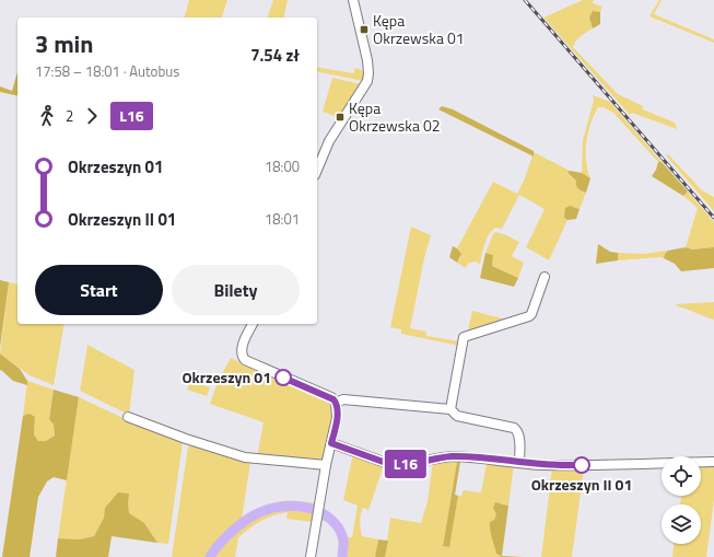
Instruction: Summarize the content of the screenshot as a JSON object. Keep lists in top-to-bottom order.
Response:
{
  "places": {
    "transit": ["Kępa Okrzewska 01", "Kępa Okrzewska 02"],
    "other": ["Okrzeszyn 01", "Okrzeszyn II 01"]
  },
  "lines": ["bus line L16"],
  "page": {
    "on_map": "L16",
    "heading": ["3 min", "17:58 – 18:01 · Autobus", "7.54 zł"],
    "legs": ["2", "L16"],
    "list": [
      {
        "name": "Okrzeszyn 01",
        "value": "18:00"
      },
      {
        "name": "Okrzeszyn II 01",
        "value": "18:01"
      }
    ],
    "buttons": ["Start", "Bilety"]
  }
}
